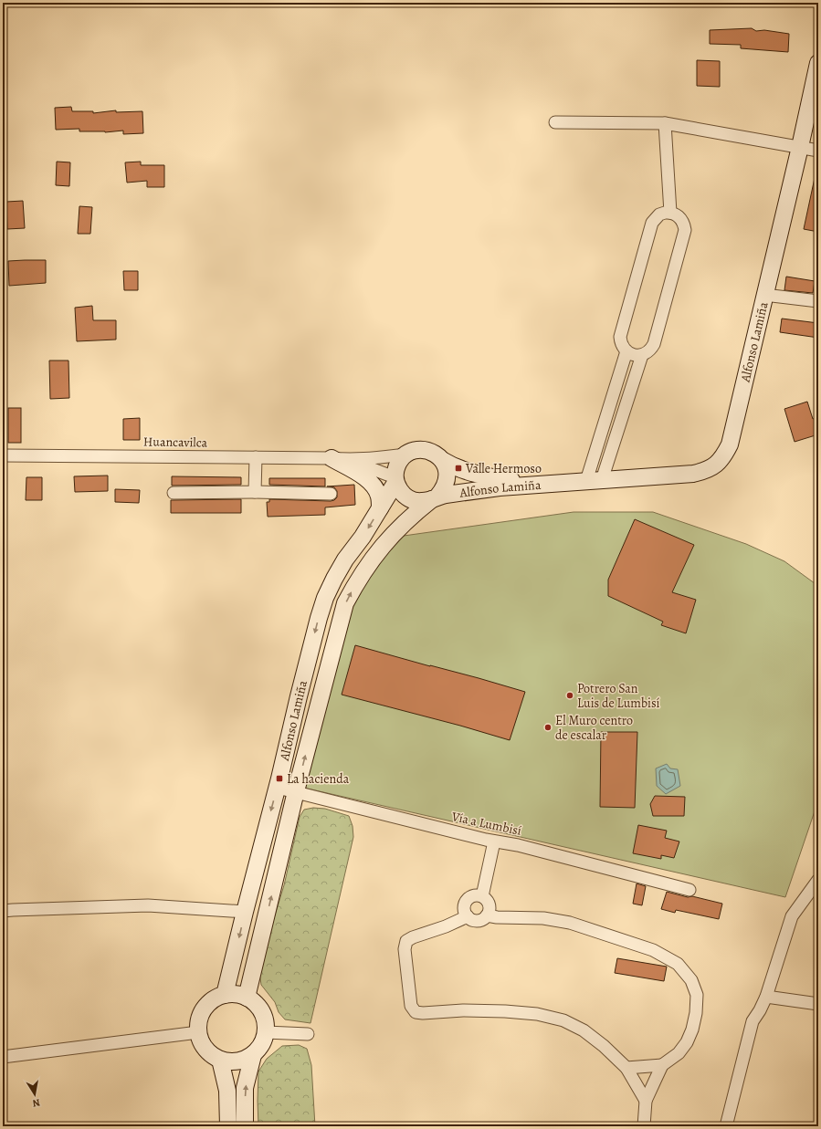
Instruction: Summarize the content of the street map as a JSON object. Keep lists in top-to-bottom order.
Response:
{
  "streets": {
    "street": ["Alfonso Lamiña", "Huancavilca", "Vía a Lumbisí"]
  },
  "crossings": [
    ["Alfonso Lamiña", "Huancavilca"],
    ["Alfonso Lamiña", "Vía a Lumbisí"]
  ],
  "places": {
    "transit": ["Valle Hermoso", "La hacienda"],
    "other": ["Potrero San Luis de Lumbisí", "El Muro centro de escalar"]
  },
  "north": "bottom"
}
